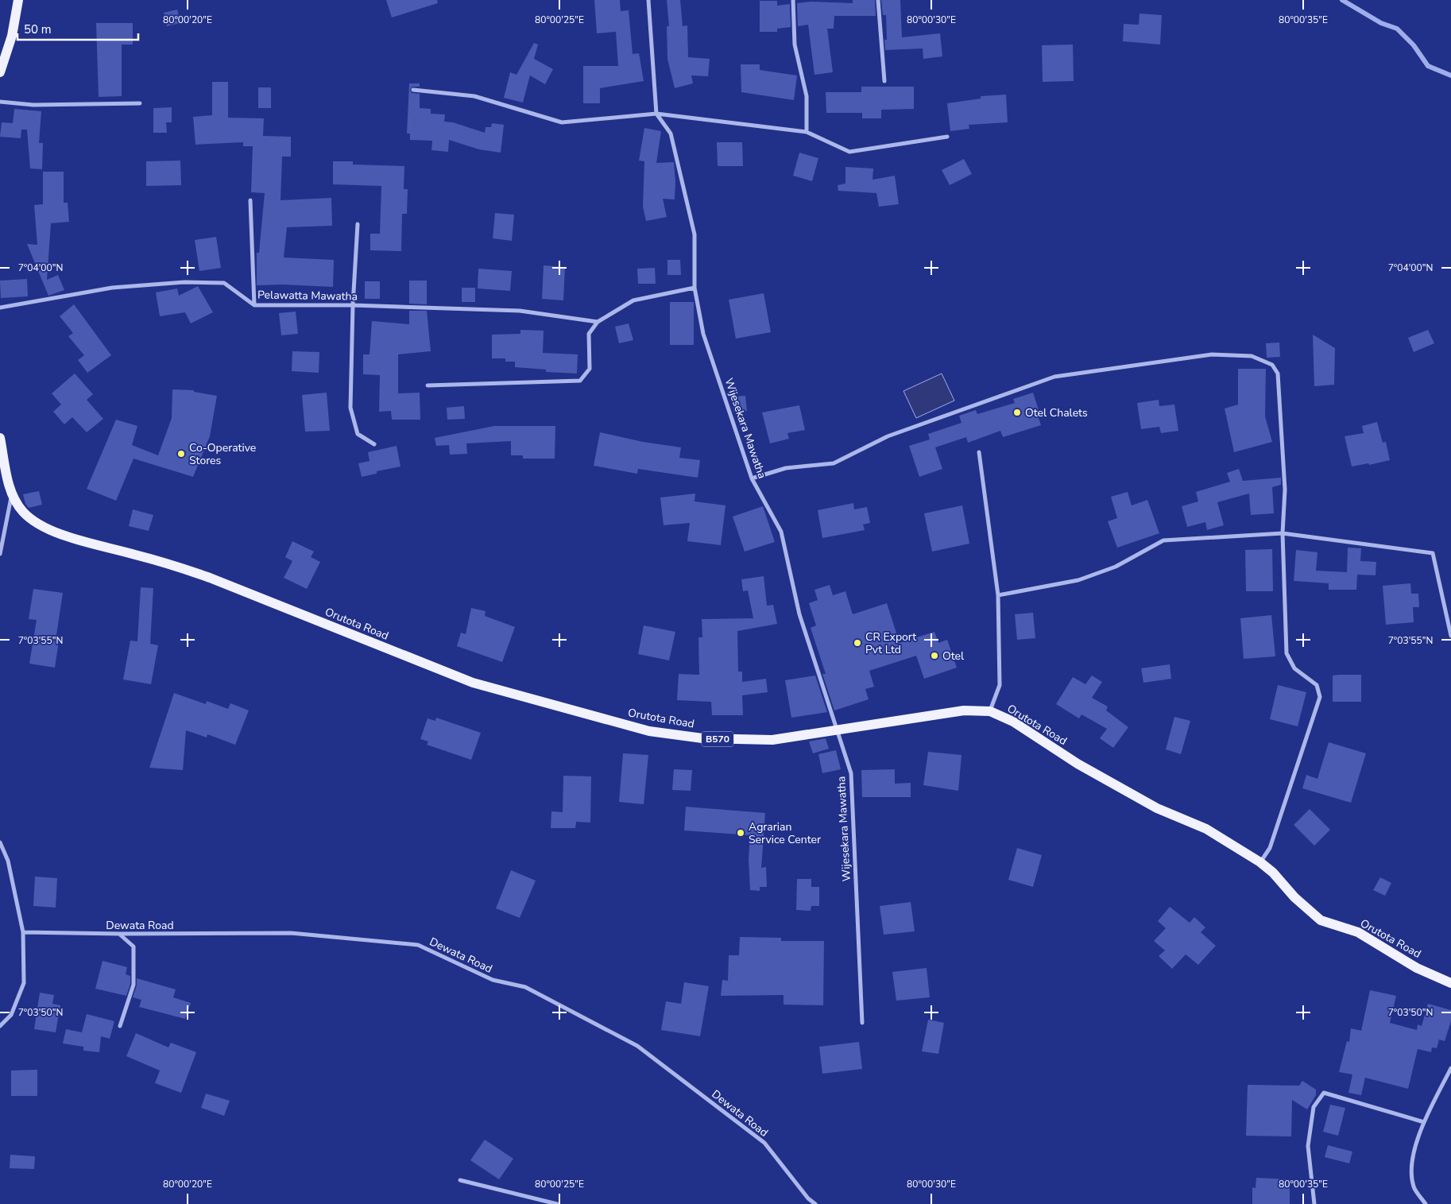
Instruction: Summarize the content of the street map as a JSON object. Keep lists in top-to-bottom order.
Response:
{
  "streets": {
    "main road": ["Orutota Road", "B570"],
    "street": ["Pelawatta Mawatha", "Wijesekara Mawatha", "Dewata Road"]
  },
  "crossings": [
    ["Wijesekara Mawatha", "Orutota Road"]
  ],
  "places": [
    "Otel Chalets",
    "Co-Operative Stores",
    "CR Export Pvt Ltd",
    "Otel",
    "Agrarian Service Center"
  ],
  "scale_bar": "50 m",
  "coordinates": [
    "80°00'20\"E",
    "80°00'25\"E",
    "80°00'30\"E",
    "80°00'35\"E",
    "7°04'00\"N",
    "7°03'55\"N",
    "7°03'50\"N"
  ]
}
